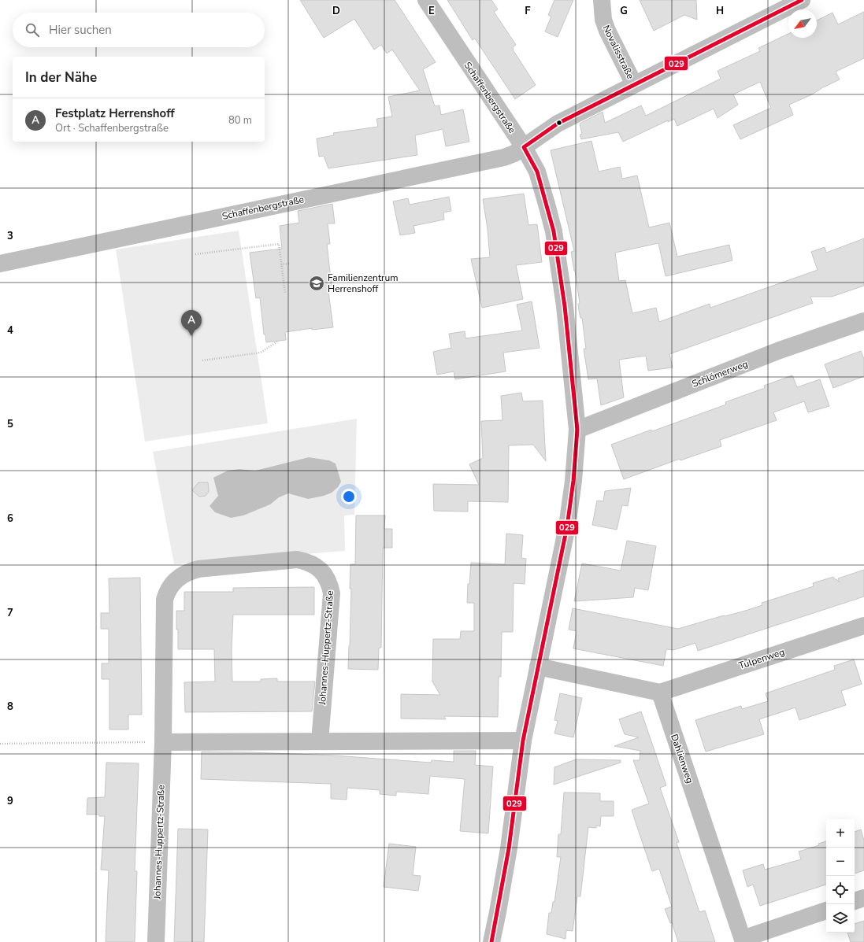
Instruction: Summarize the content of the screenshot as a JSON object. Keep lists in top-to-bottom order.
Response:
{
  "streets": {
    "street": [
      "Novalisstraße",
      "Schaffenbergstraße",
      "Schlömerweg",
      "Johannes-Huppertz-Straße",
      "Tulpenweg",
      "Dahlienweg"
    ]
  },
  "crossings": [
    ["Schaffenbergstraße", "Schlömerweg"],
    ["Tulpenweg", "Dahlienweg"]
  ],
  "places": {
    "school or university": ["Familienzentrum Herrenshoff"]
  },
  "lines": ["transit line 029"],
  "north": "bottom left",
  "page": {
    "search": "Hier suchen",
    "heading": "In der Nähe",
    "list": [
      {
        "mark": "A",
        "name": "Festplatz Herrenshoff",
        "note": "Ort · Schaffenbergstraße",
        "value": "80 m"
      }
    ],
    "pins": "A",
    "map_buttons": ["+", "−"]
  },
  "grid": {
    "columns": [
      "D",
      "E",
      "F",
      "G",
      "H"
    ],
    "rows": [
      "3",
      "4",
      "5",
      "6",
      "7",
      "8",
      "9"
    ]
  }
}
